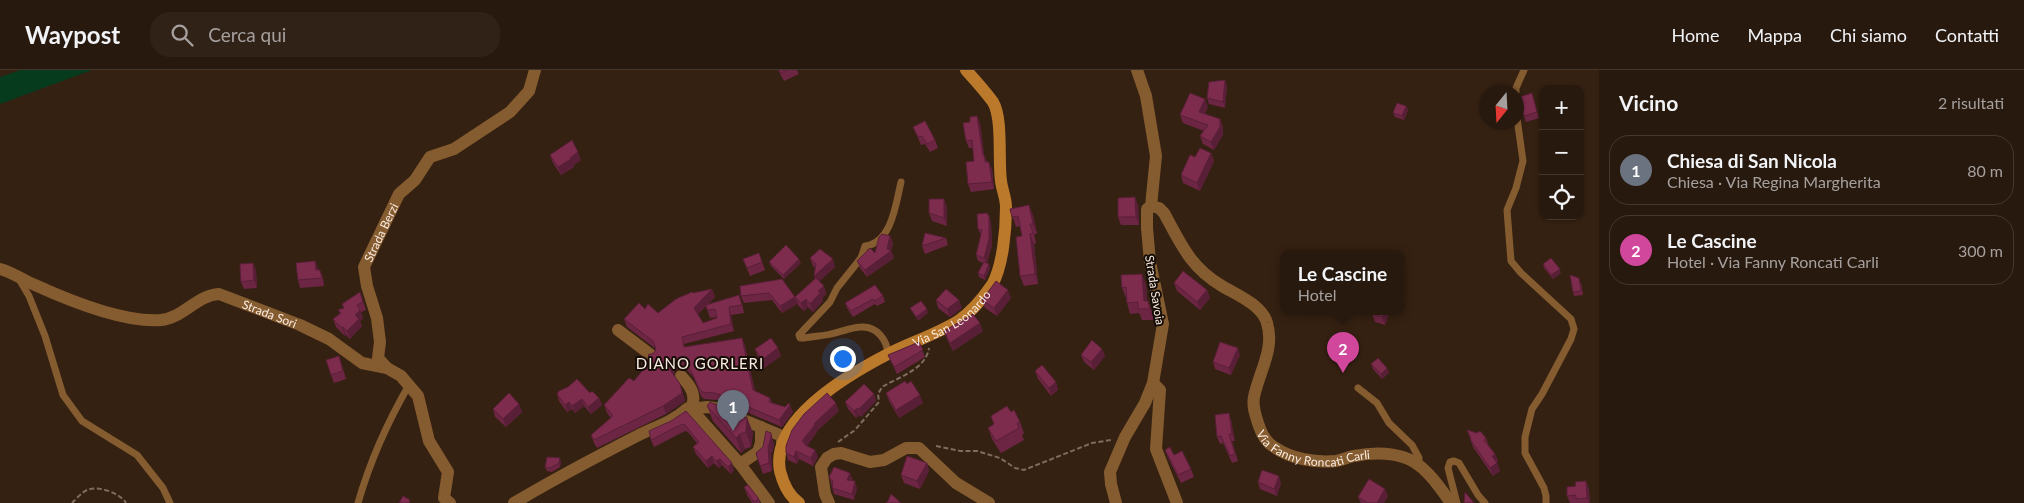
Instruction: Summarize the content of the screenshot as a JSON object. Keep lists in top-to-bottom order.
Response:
{
  "streets": {
    "main road": ["Via San Leonardo"],
    "street": [
      "Strada Berzi",
      "Strada Savoia",
      "Strada Sori",
      "Via Fanny Roncati Carli"
    ]
  },
  "crossings": [
    ["Strada Berzi", "Strada Sori"],
    ["Strada Savoia", "Via Fanny Roncati Carli"]
  ],
  "districts": ["DIANO GORLERI"],
  "north": "bottom",
  "page": {
    "header": "Waypost",
    "search": "Cerca qui",
    "nav": [
      "Home",
      "Mappa",
      "Chi siamo",
      "Contatti"
    ],
    "heading": ["Vicino", "2 risultati"],
    "map_buttons": ["+", "−"],
    "list": [
      {
        "mark": "1",
        "name": "Chiesa di San Nicola",
        "note": "Chiesa · Via Regina Margherita",
        "value": "80 m"
      },
      {
        "mark": "2",
        "name": "Le Cascine",
        "note": "Hotel · Via Fanny Roncati Carli",
        "value": "300 m"
      }
    ],
    "popup": ["Le Cascine", "Hotel"],
    "pins": ["2", "1"]
  }
}
